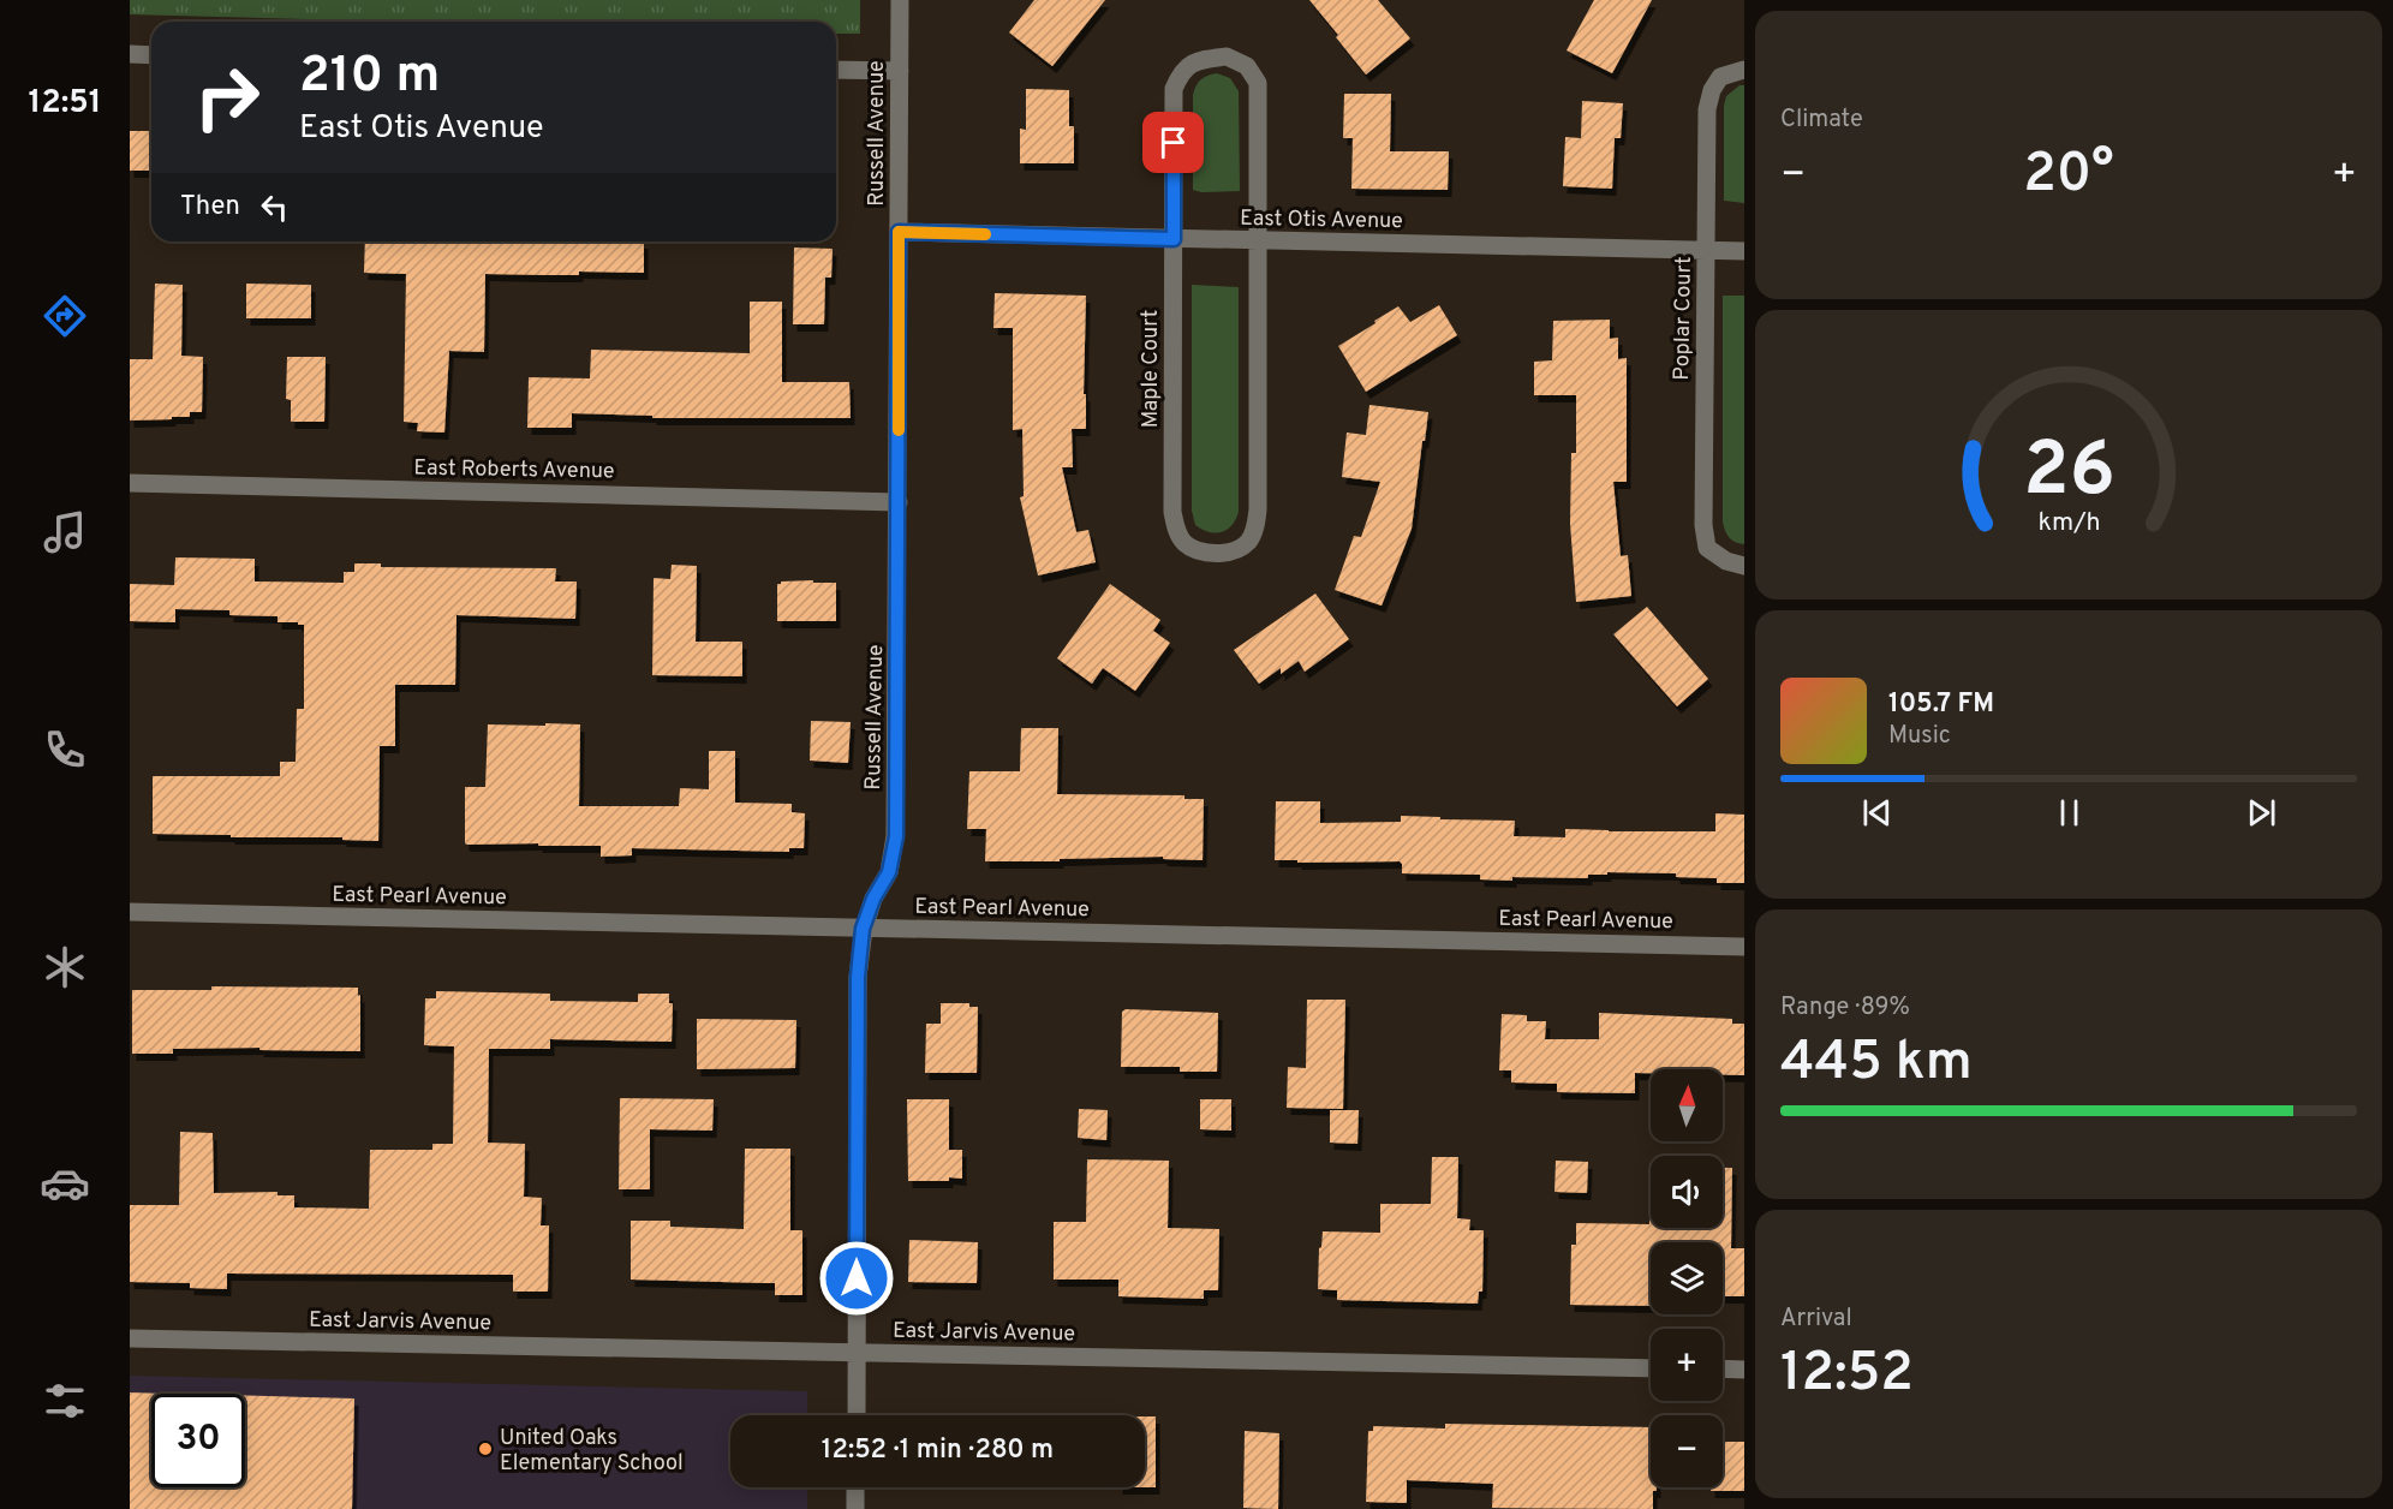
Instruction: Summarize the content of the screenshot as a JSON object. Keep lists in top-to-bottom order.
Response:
{
  "streets": {
    "street": [
      "Russell Avenue",
      "East Otis Avenue",
      "Poplar Court",
      "Maple Court",
      "East Roberts Avenue",
      "East Pearl Avenue",
      "East Jarvis Avenue"
    ]
  },
  "crossings": [
    ["Russell Avenue", "East Otis Avenue"],
    ["Russell Avenue", "East Roberts Avenue"],
    ["Russell Avenue", "East Pearl Avenue"],
    ["Russell Avenue", "East Jarvis Avenue"],
    ["East Otis Avenue", "Poplar Court"],
    ["East Otis Avenue", "Maple Court"]
  ],
  "places": ["United Oaks Elementary School"],
  "north": "top",
  "page": {
    "tabs": "12:51",
    "tile": [
      "Climate",
      ["Range · 89%", "445 km"],
      ["Arrival", "12:52"]
    ],
    "turn": ["210 m", "East Otis Avenue"],
    "heat": ["−", "20°", "+"],
    "then": "Then",
    "song": ["105.7 FM", "Music"],
    "map_buttons": ["+", "−"],
    "limit": "30",
    "trip": "12:52 · 1 min · 280 m",
    "gauge": ["26", "km/h"]
  }
}
